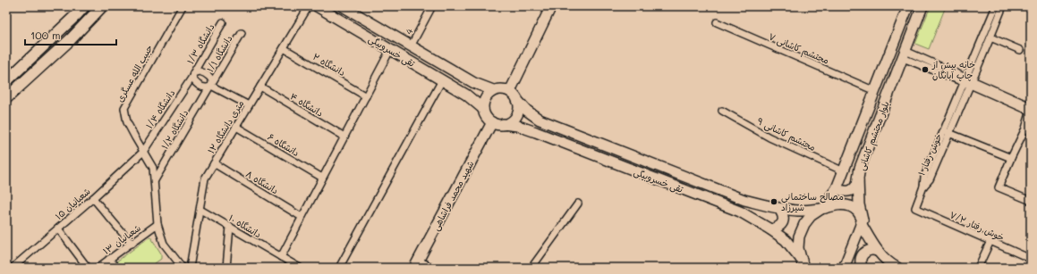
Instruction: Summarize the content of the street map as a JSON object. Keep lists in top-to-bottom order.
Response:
{
  "streets": {
    "main road": ["تقی خسروبیگی", "بلوار محتشم کاشانی", "شهید محمد فراشاهی"],
    "street": [
      "4",
      "دانشگاه ۱/۳",
      "محتشم کاشانی ۷",
      "دانشگاه ۱/۱",
      "دانشگاه ۲",
      "حبیب الله عسگری",
      "دانشگاه ۴",
      "دانشگاه ۱/۴",
      "۱۲ متری دانشگاه",
      "دانشگاه ۱/۲",
      "محتشم کاشانی ۹",
      "دانشگاه ۶",
      "خوش رفتار ۱",
      "دانشگاه ۸",
      "شعبانیان ۱۵",
      "دانشگاه ۱۰",
      "خوش رفتار ۷/۲",
      "شعبانیان ۱۳"
    ]
  },
  "crossings": [
    ["4", "تقی خسروبیگی"],
    ["دانشگاه ۱/۳", "دانشگاه ۱/۱"],
    ["دانشگاه ۱/۳", "دانشگاه ۱/۴"],
    ["دانشگاه ۱/۳", "دانشگاه ۱/۲"],
    ["محتشم کاشانی ۷", "بلوار محتشم کاشانی"],
    ["تقی خسروبیگی", "بلوار محتشم کاشانی"],
    ["تقی خسروبیگی", "شهید محمد فراشاهی"],
    ["دانشگاه ۱/۱", "دانشگاه ۱/۴"],
    ["دانشگاه ۱/۱", "دانشگاه ۱/۲"],
    ["دانشگاه ۲", "۱۲ متری دانشگاه"],
    ["حبیب الله عسگری", "دانشگاه ۱/۴"],
    ["حبیب الله عسگری", "دانشگاه ۱/۲"],
    ["حبیب الله عسگری", "شعبانیان ۱۵"],
    ["حبیب الله عسگری", "شعبانیان ۱۳"],
    ["دانشگاه ۴", "۱۲ متری دانشگاه"],
    ["دانشگاه ۱/۴", "دانشگاه ۱/۲"],
    ["دانشگاه ۱/۴", "شعبانیان ۱۵"],
    ["۱۲ متری دانشگاه", "دانشگاه ۶"],
    ["۱۲ متری دانشگاه", "دانشگاه ۸"],
    ["۱۲ متری دانشگاه", "دانشگاه ۱۰"],
    ["محتشم کاشانی ۹", "بلوار محتشم کاشانی"],
    ["خوش رفتار ۱", "خوش رفتار ۷/۲"]
  ],
  "places": ["خانه پیش از چاپ آبانگان", "مصالح ساختمانی شیرزاد"],
  "scale_bar": "100 m"
}
